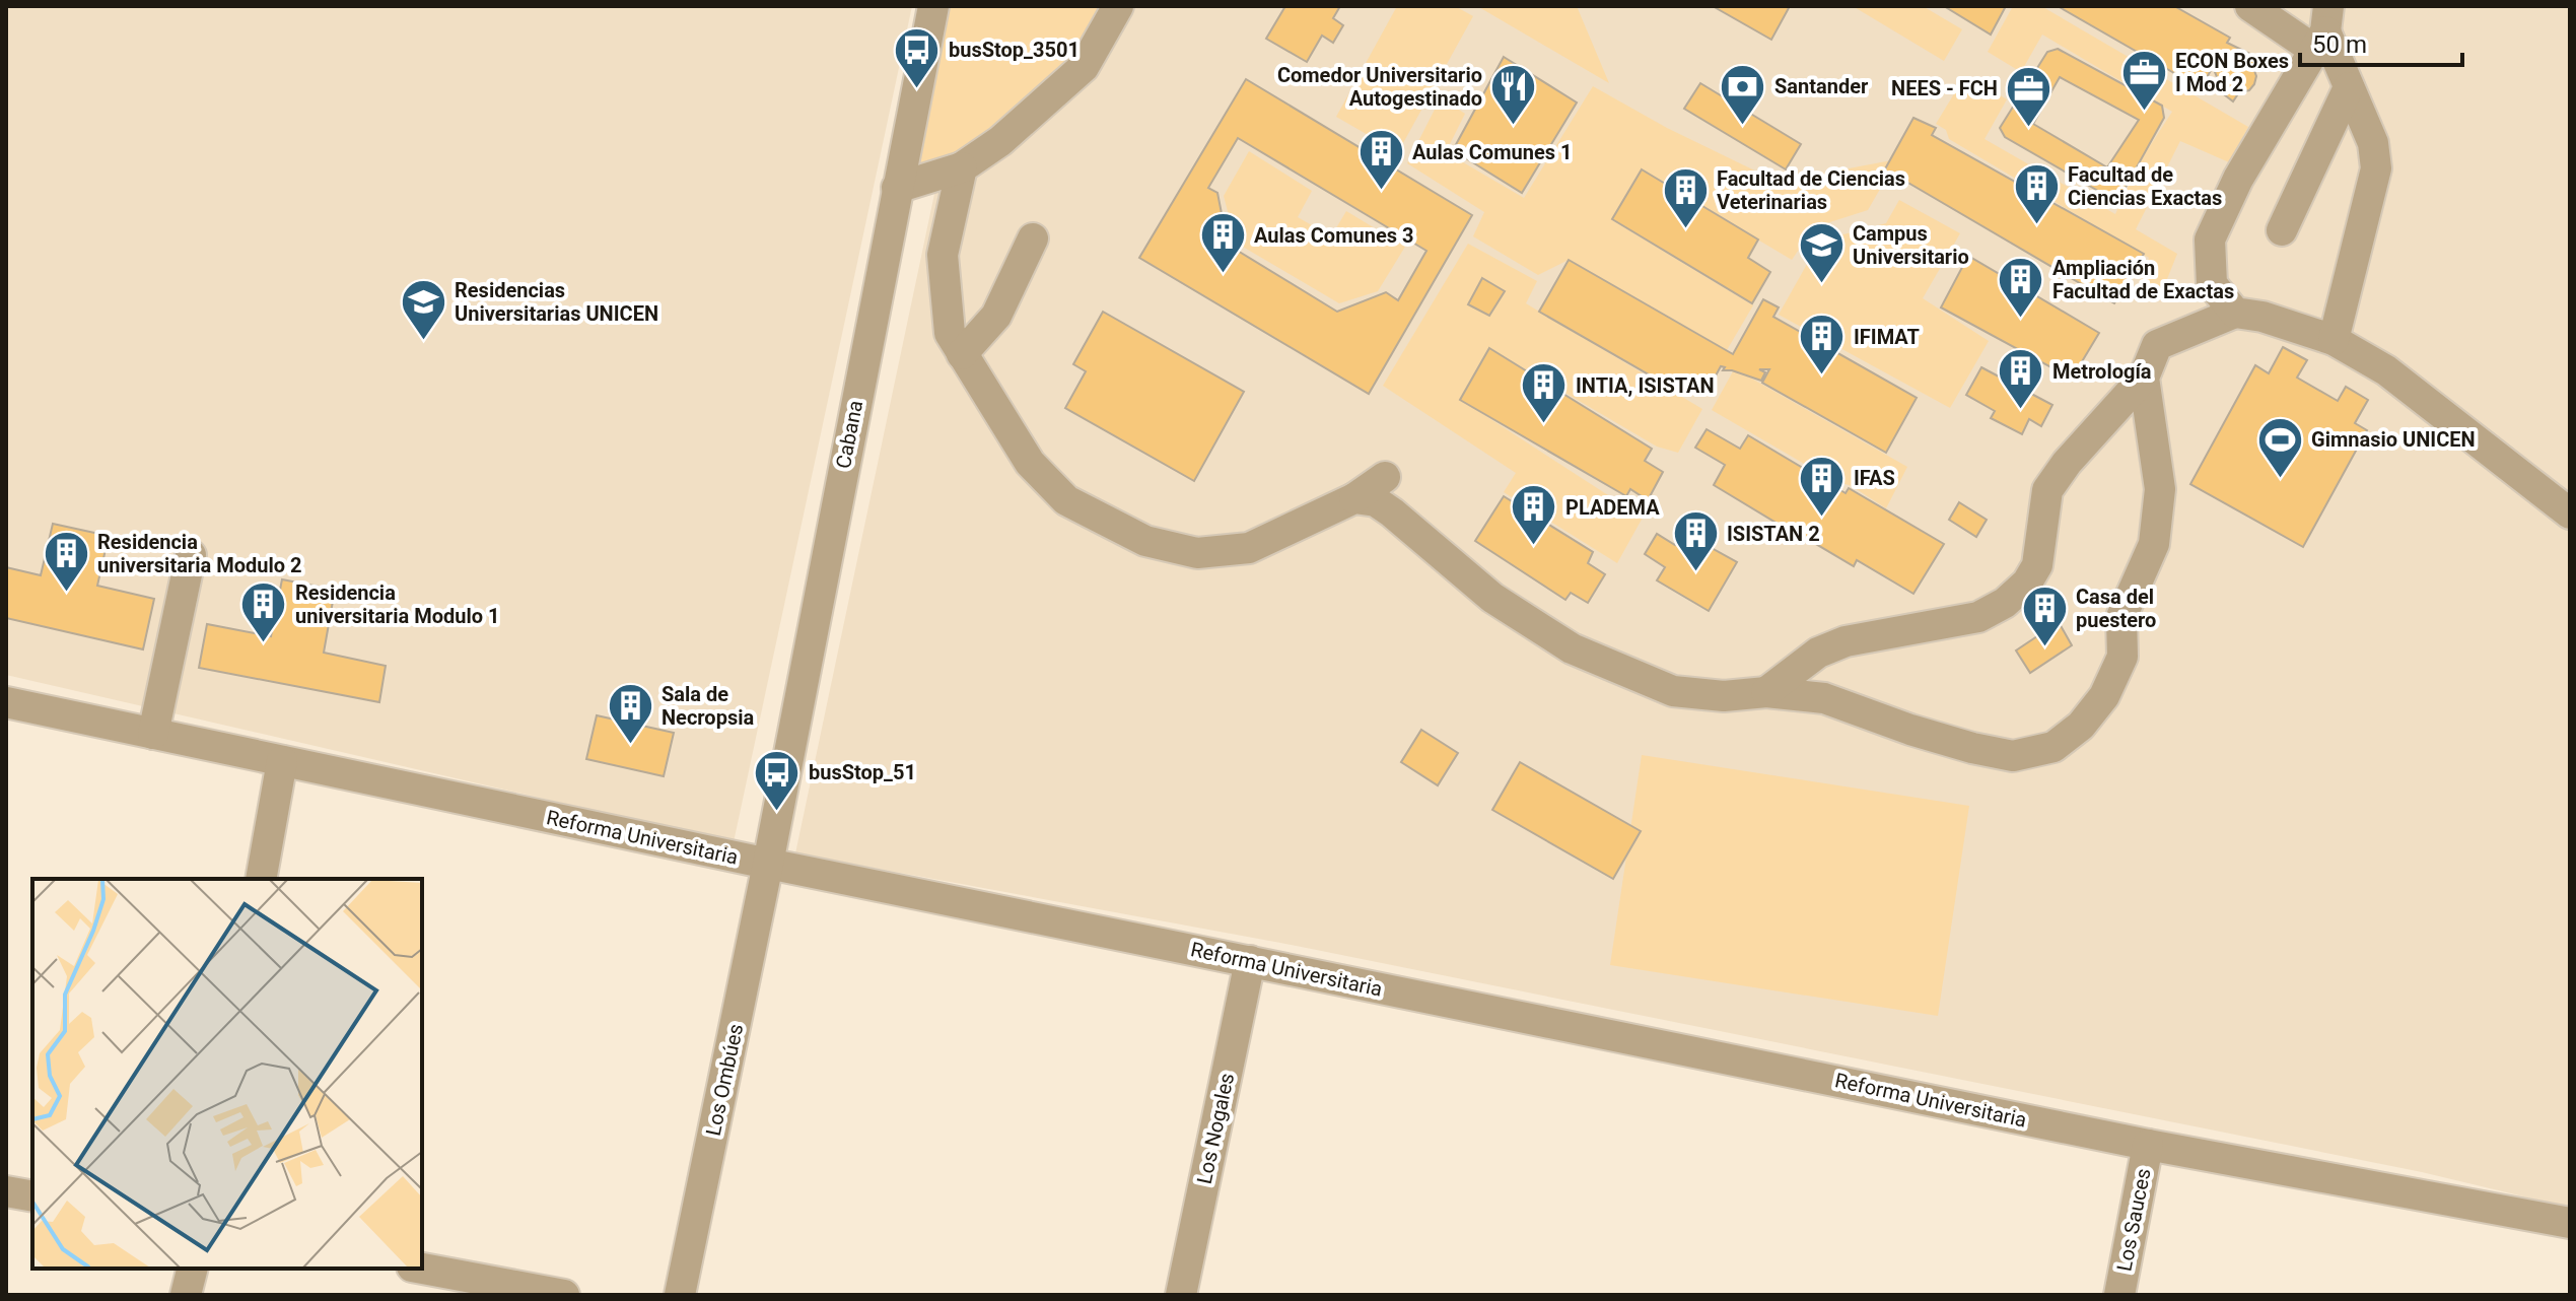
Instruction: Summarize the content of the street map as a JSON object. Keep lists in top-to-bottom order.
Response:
{
  "streets": {
    "street": [
      "Cabana",
      "Reforma Universitaria",
      "Los Ombúes",
      "Los Nogales",
      "Los Sauces"
    ]
  },
  "crossings": [
    ["Cabana", "Reforma Universitaria"],
    ["Cabana", "Los Ombúes"],
    ["Reforma Universitaria", "Los Ombúes"],
    ["Reforma Universitaria", "Los Nogales"],
    ["Reforma Universitaria", "Los Sauces"]
  ],
  "places": {
    "bus stop": ["busStop_3501", "busStop_51"],
    "office": ["ECON Boxes I Mod 2", "NEES - FCH"],
    "bank": ["Santander"],
    "restaurant": ["Comedor Universitario Autogestinado"],
    "building": [
      "Aulas Comunes 1",
      "Facultad de Ciencias Exactas",
      "Facultad de Ciencias Veterinarias",
      "Aulas Comunes 3",
      "Ampliación Facultad de Exactas",
      "IFIMAT",
      "Metrología",
      "INTIA, ISISTAN",
      "IFAS",
      "PLADEMA",
      "ISISTAN 2",
      "Residencia universitaria Modulo 2",
      "Residencia universitaria Modulo 1",
      "Casa del puestero",
      "Sala de Necropsia"
    ],
    "school or university": ["Campus Universitario", "Residencias Universitarias UNICEN"],
    "sports": ["Gimnasio UNICEN"]
  },
  "scale_bar": "50 m"
}
